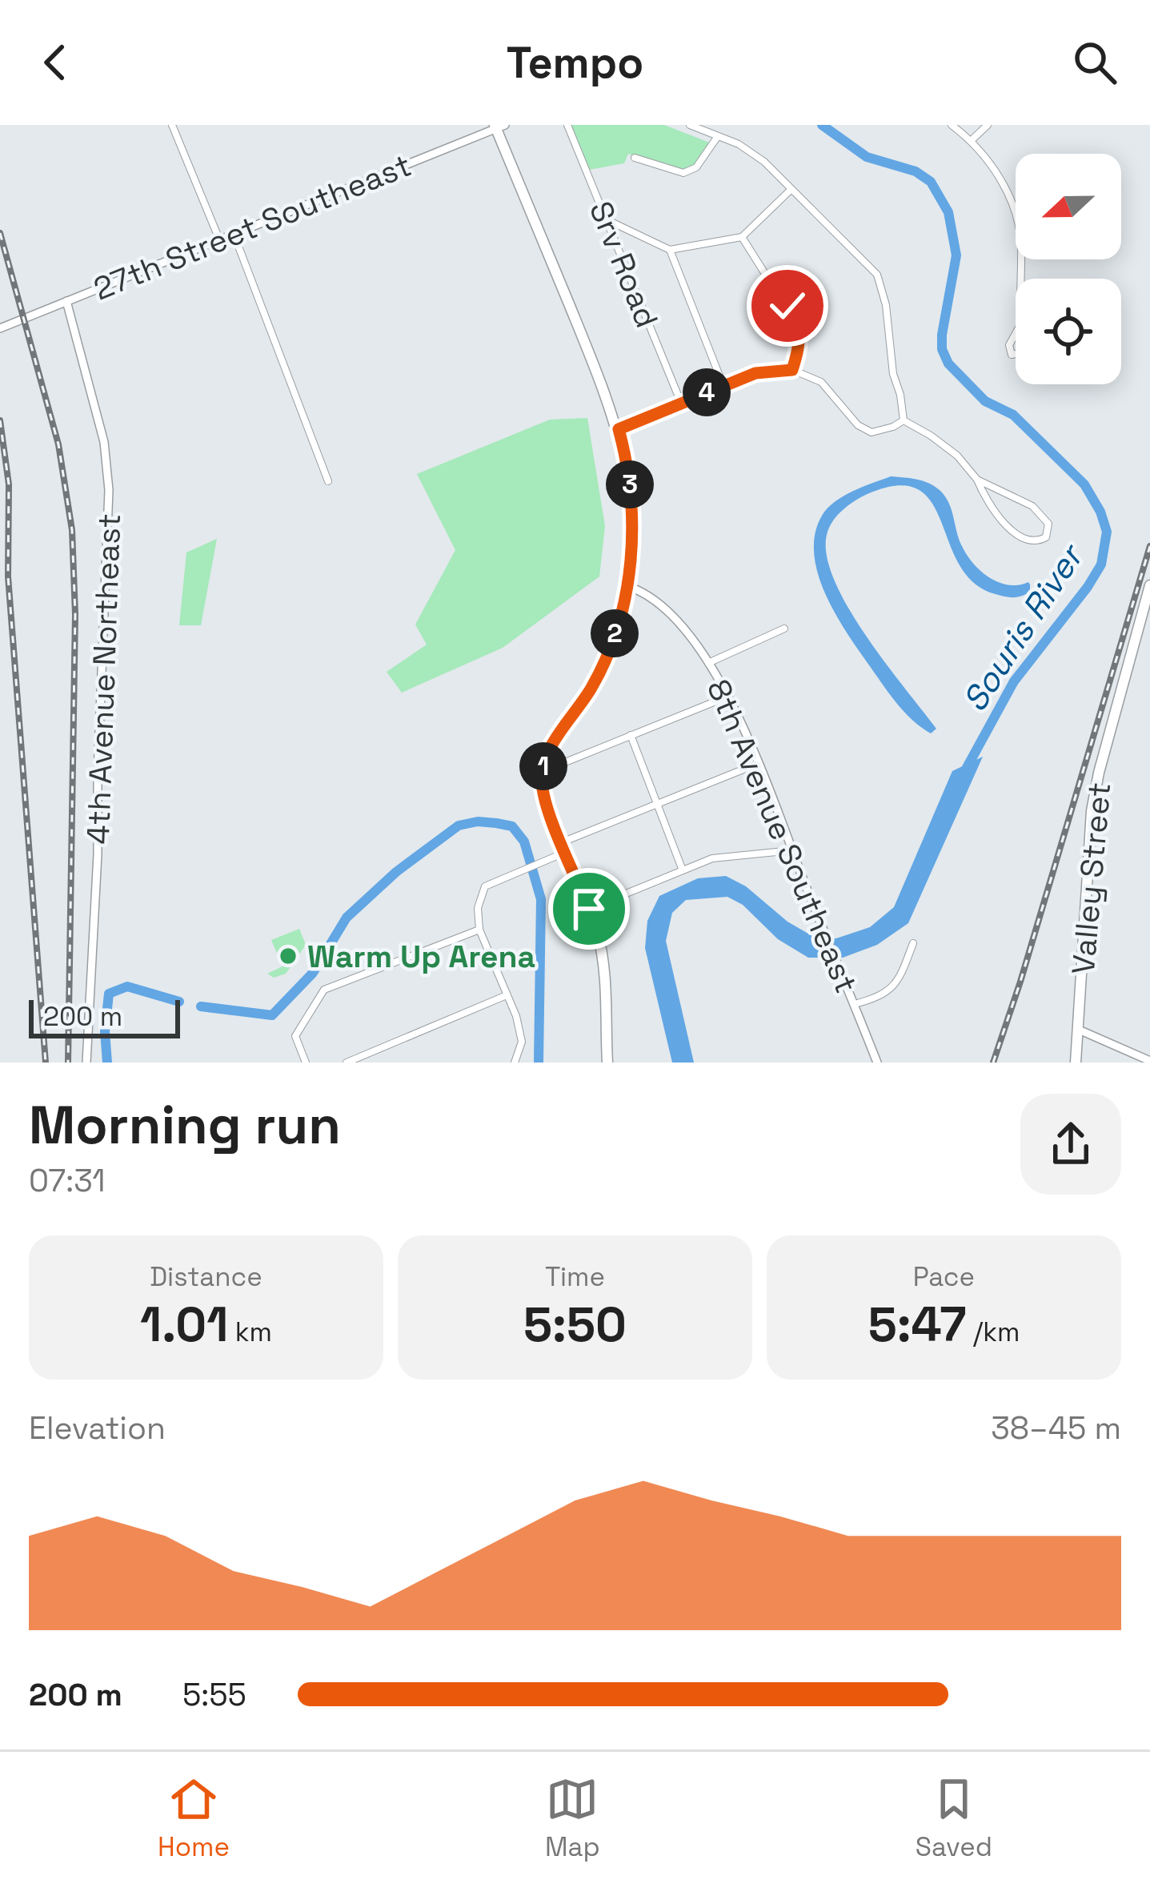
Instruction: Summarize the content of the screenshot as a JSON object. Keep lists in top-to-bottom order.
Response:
{
  "streets": {
    "main road": ["Valley Street"],
    "street": [
      "27th Street Southeast",
      "Srv Road",
      "4th Avenue Northeast",
      "8th Avenue Southeast"
    ]
  },
  "crossings": [
    ["27th Street Southeast", "4th Avenue Northeast"]
  ],
  "water": ["Souris River"],
  "places": ["Warm Up Arena"],
  "scale_bar": "200 m",
  "north": "left",
  "page": {
    "header": "Tempo",
    "pins": [
      "4",
      "3",
      "2",
      "1"
    ],
    "scale": "200 m",
    "heading": ["Morning run", "07:31"],
    "stats": [
      ["Distance", "1.01 km"],
      ["Time", "5:50"],
      ["Pace", "5:47 /km"]
    ],
    "chart": ["Elevation", "38–45 m"],
    "list": [
      {
        "name": "200 m",
        "note": "5:55"
      }
    ],
    "tabs": ["Home", "Map", "Saved"]
  }
}
